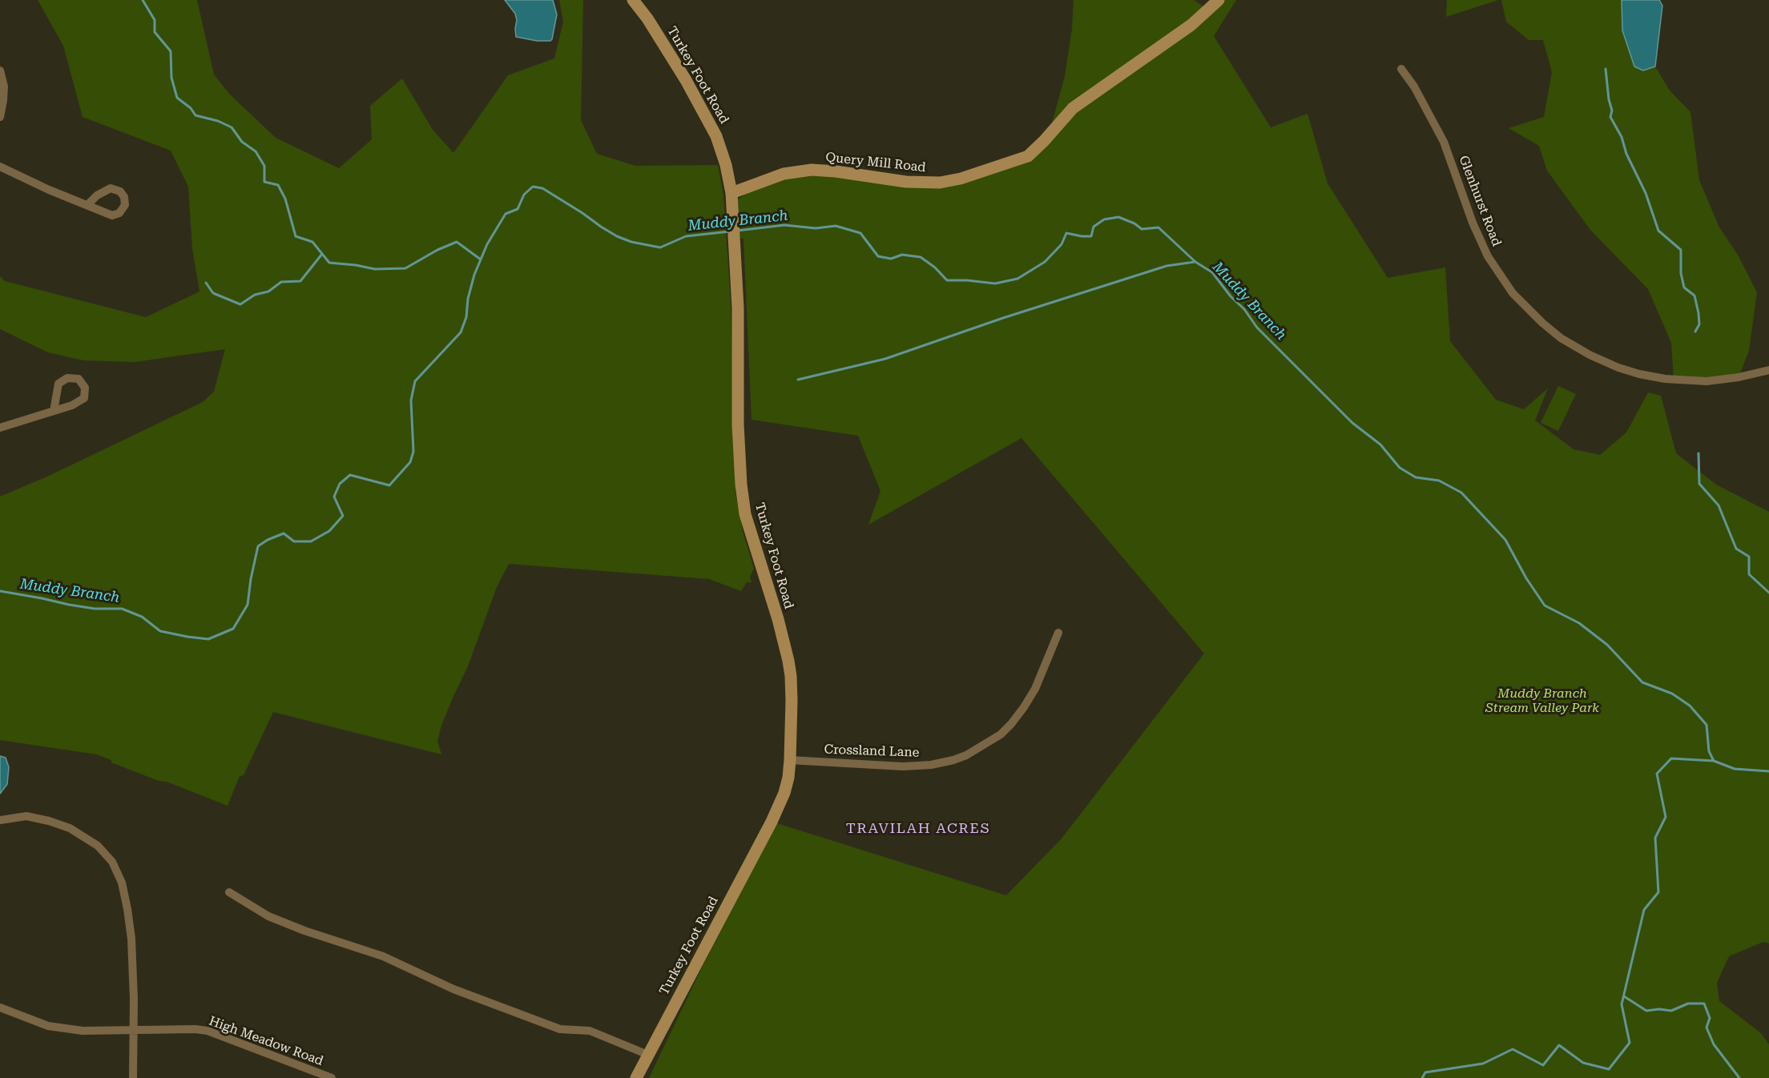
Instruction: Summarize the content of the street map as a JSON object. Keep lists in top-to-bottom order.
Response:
{
  "streets": {
    "street": [
      "Turkey Foot Road",
      "Query Mill Road",
      "Glenhurst Road",
      "Crossland Lane",
      "High Meadow Road"
    ]
  },
  "crossings": [
    ["Turkey Foot Road", "Query Mill Road"],
    ["Turkey Foot Road", "Crossland Lane"]
  ],
  "districts": ["TRAVILAH ACRES"],
  "water": ["Muddy Branch"],
  "parks": ["Muddy Branch Stream Valley Park"]
}
